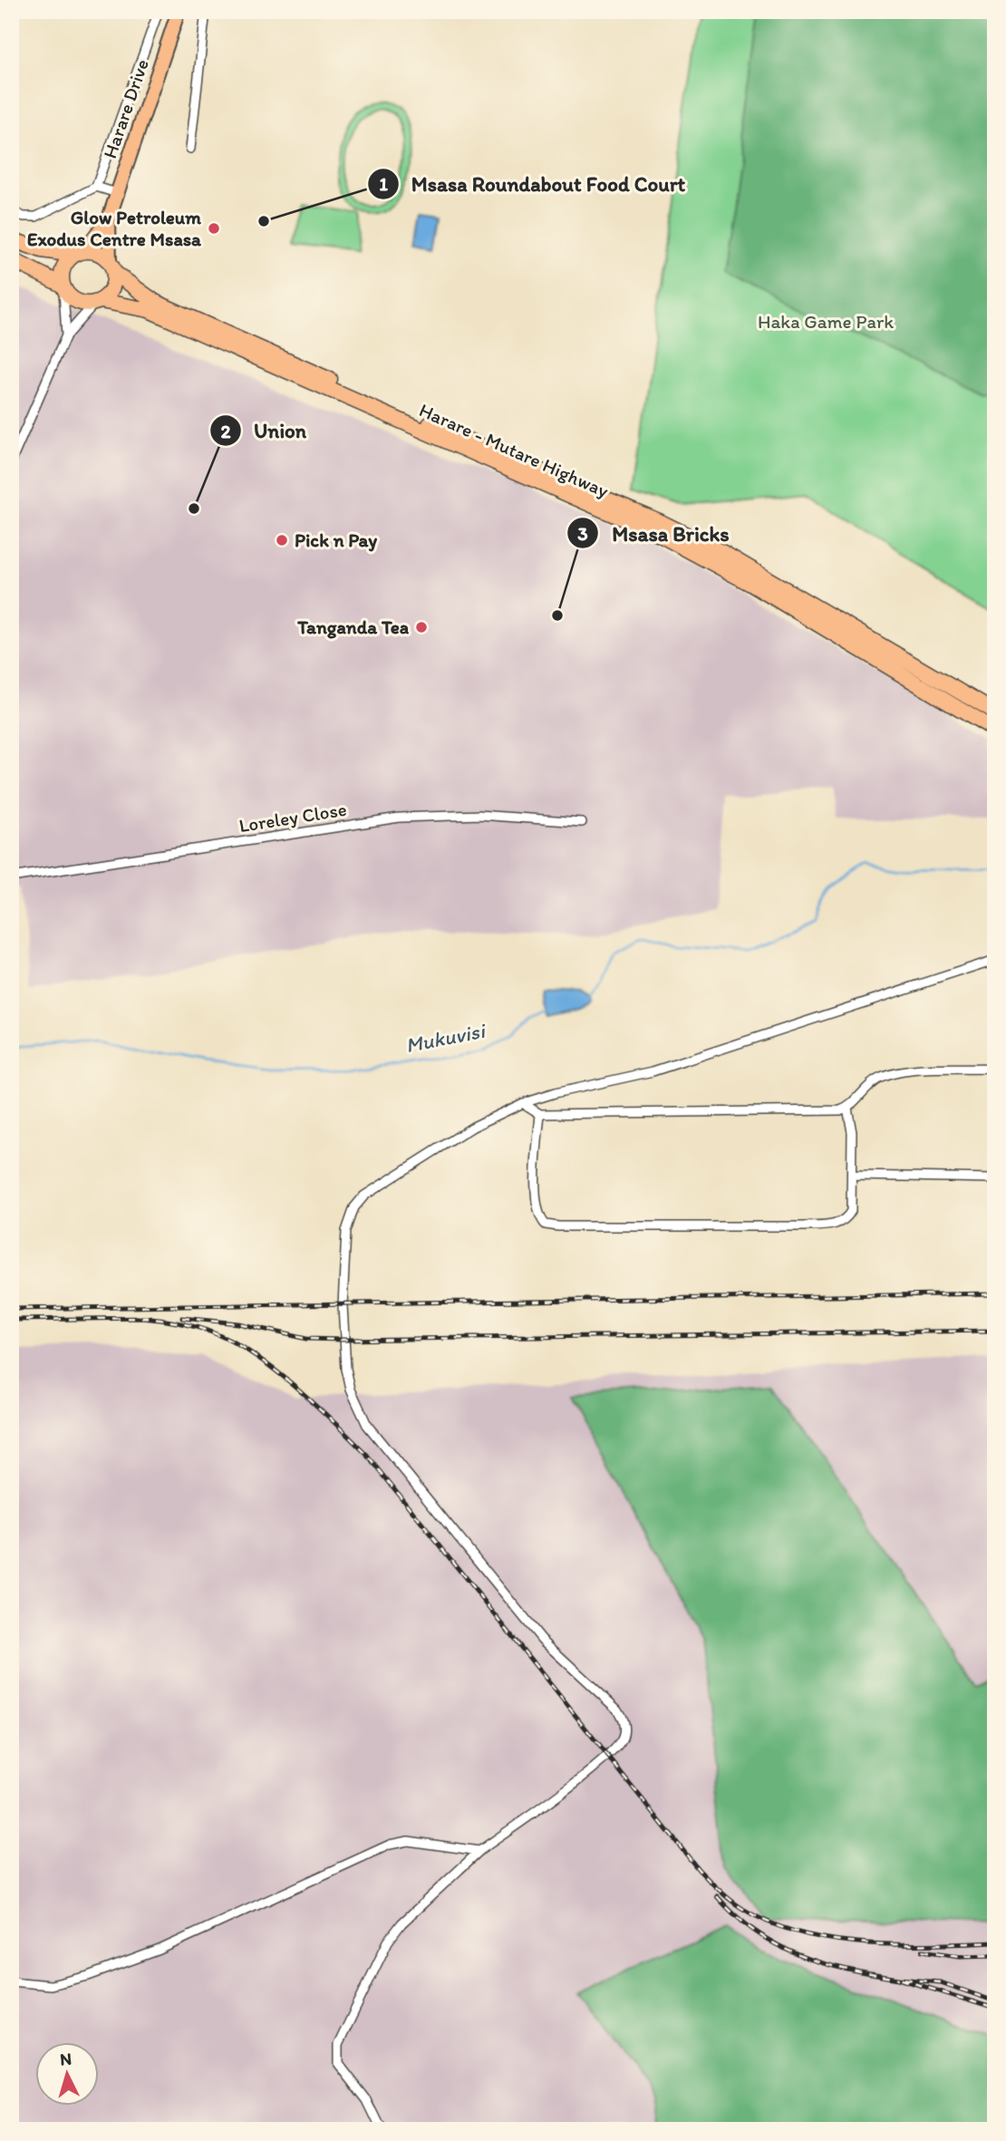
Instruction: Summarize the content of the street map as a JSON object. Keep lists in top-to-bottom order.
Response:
{
  "streets": {
    "highway": ["Harare - Mutare Highway"],
    "main road": ["Harare Drive"],
    "street": ["Loreley Close"]
  },
  "crossings": [
    ["Harare Drive", "Harare - Mutare Highway"]
  ],
  "water": ["Mukuvisi"],
  "parks": ["Haka Game Park"],
  "places": [
    "Msasa Roundabout Food Court",
    "Glow Petroleum Exodus Centre Msasa",
    "Union",
    "Pick n Pay",
    "Msasa Bricks",
    "Tanganda Tea"
  ],
  "north": "top"
}
